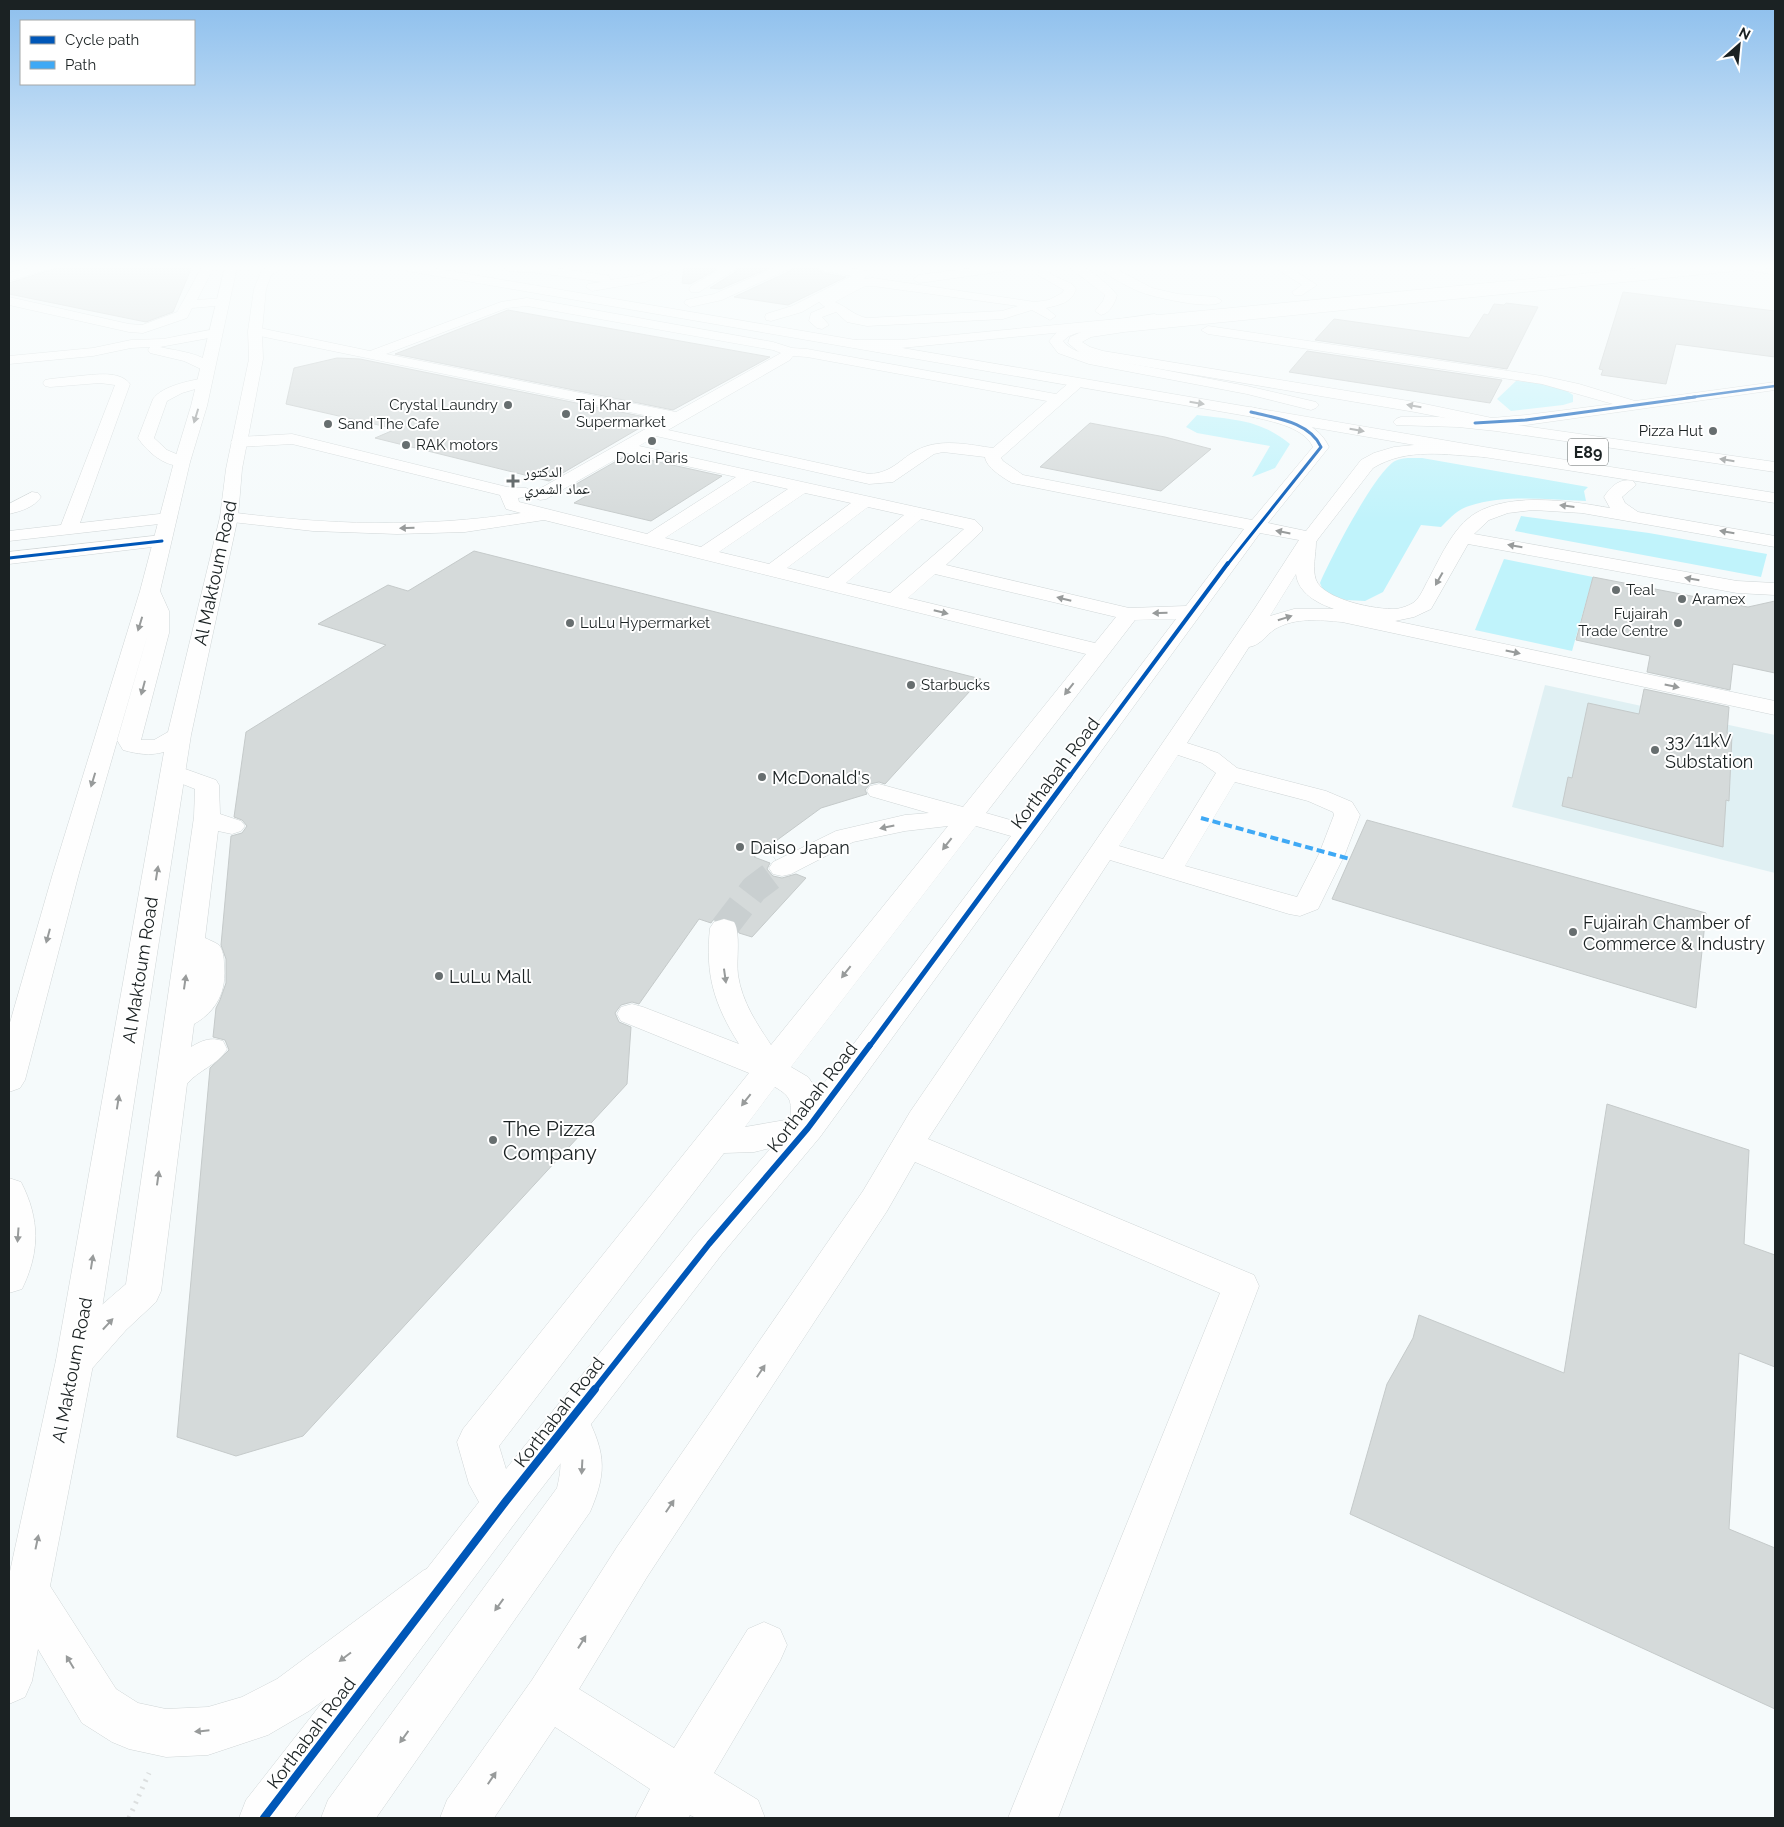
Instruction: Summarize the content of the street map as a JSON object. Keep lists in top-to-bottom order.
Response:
{
  "streets": {
    "main road": ["E89", "Al Maktoum Road", "Korthabah Road"]
  },
  "crossings": [
    ["E89", "Korthabah Road"]
  ],
  "places": {
    "other": [
      "Crystal Laundry",
      "Taj Khar Supermarket",
      "Sand The Cafe",
      "Pizza Hut",
      "Dolci Paris",
      "RAK motors",
      "Teal",
      "Aramex",
      "LuLu Hypermarket",
      "Fujairah Trade Centre",
      "Starbucks",
      "33/11kV Substation",
      "McDonald's",
      "Daiso Japan",
      "Fujairah Chamber of Commerce & Industry",
      "LuLu Mall",
      "The Pizza Company"
    ],
    "health": ["الدكتور عماد الشمري"]
  },
  "legend": ["Cycle path", "Path"],
  "north": "top right"
}
